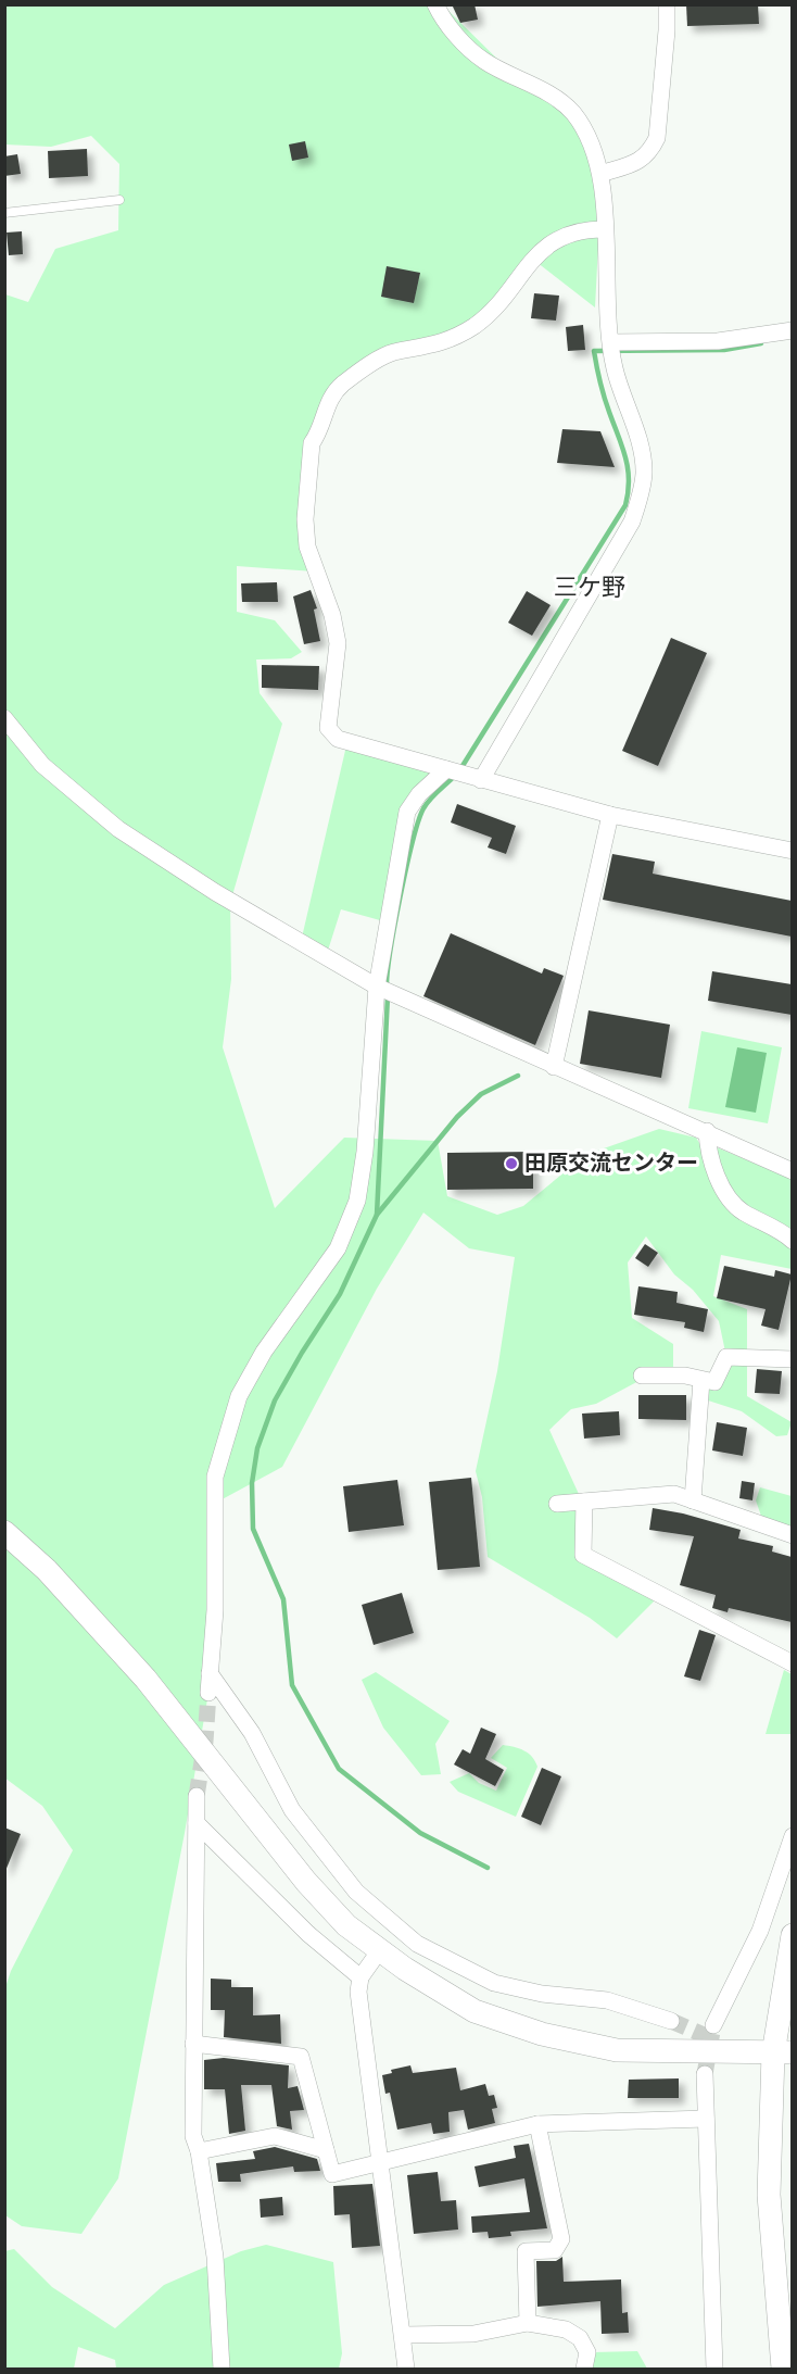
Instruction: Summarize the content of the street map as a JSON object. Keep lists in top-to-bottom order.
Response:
{
  "districts": ["三ケ野"],
  "places": ["田原交流センター"]
}
